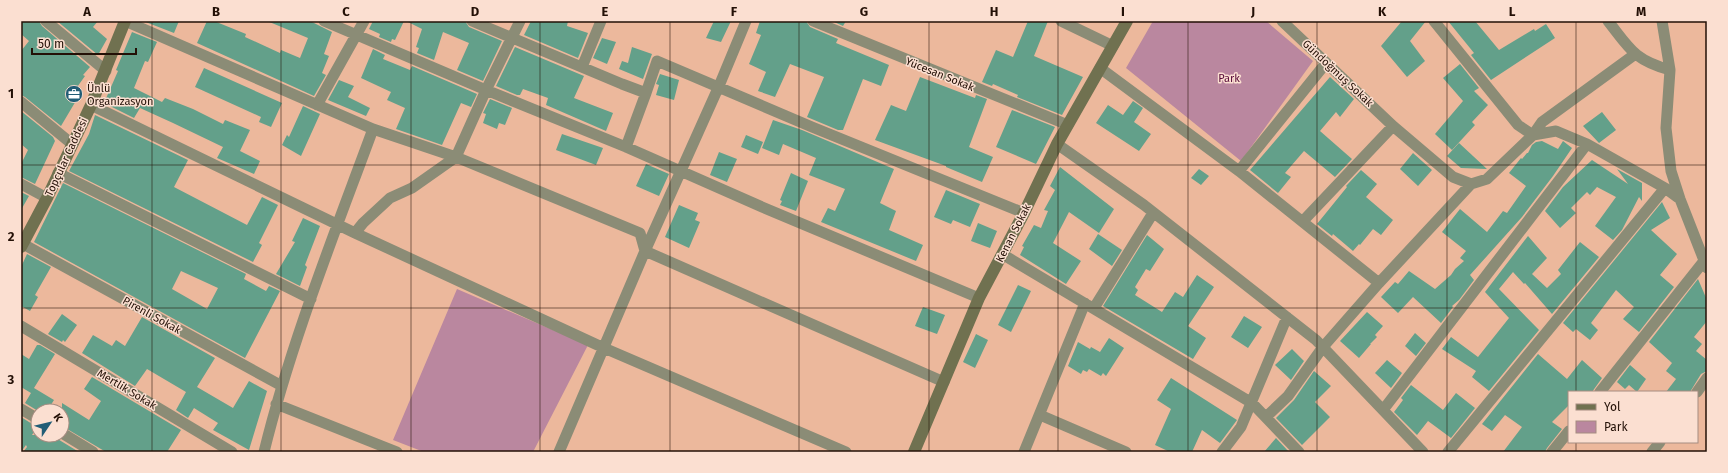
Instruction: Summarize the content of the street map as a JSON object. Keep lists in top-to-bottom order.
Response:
{
  "streets": {
    "street": [
      "Gündoğmuş Sokak",
      "Yücesan Sokak",
      "Topçular Caddesi",
      "Kenan Sokak",
      "Pirenli Sokak",
      "Mertlik Sokak"
    ]
  },
  "crossings": [
    ["Yücesan Sokak", "Kenan Sokak"],
    ["Topçular Caddesi", "Pirenli Sokak"]
  ],
  "parks": ["Park"],
  "places": {
    "office": ["Ünlü Organizasyon"]
  },
  "legend": ["Yol", "Park"],
  "scale_bar": "50 m",
  "north": "top right",
  "grid": {
    "columns": [
      "A",
      "B",
      "C",
      "D",
      "E",
      "F",
      "G",
      "H",
      "I",
      "J",
      "K",
      "L",
      "M"
    ],
    "rows": ["1", "2", "3"]
  }
}
